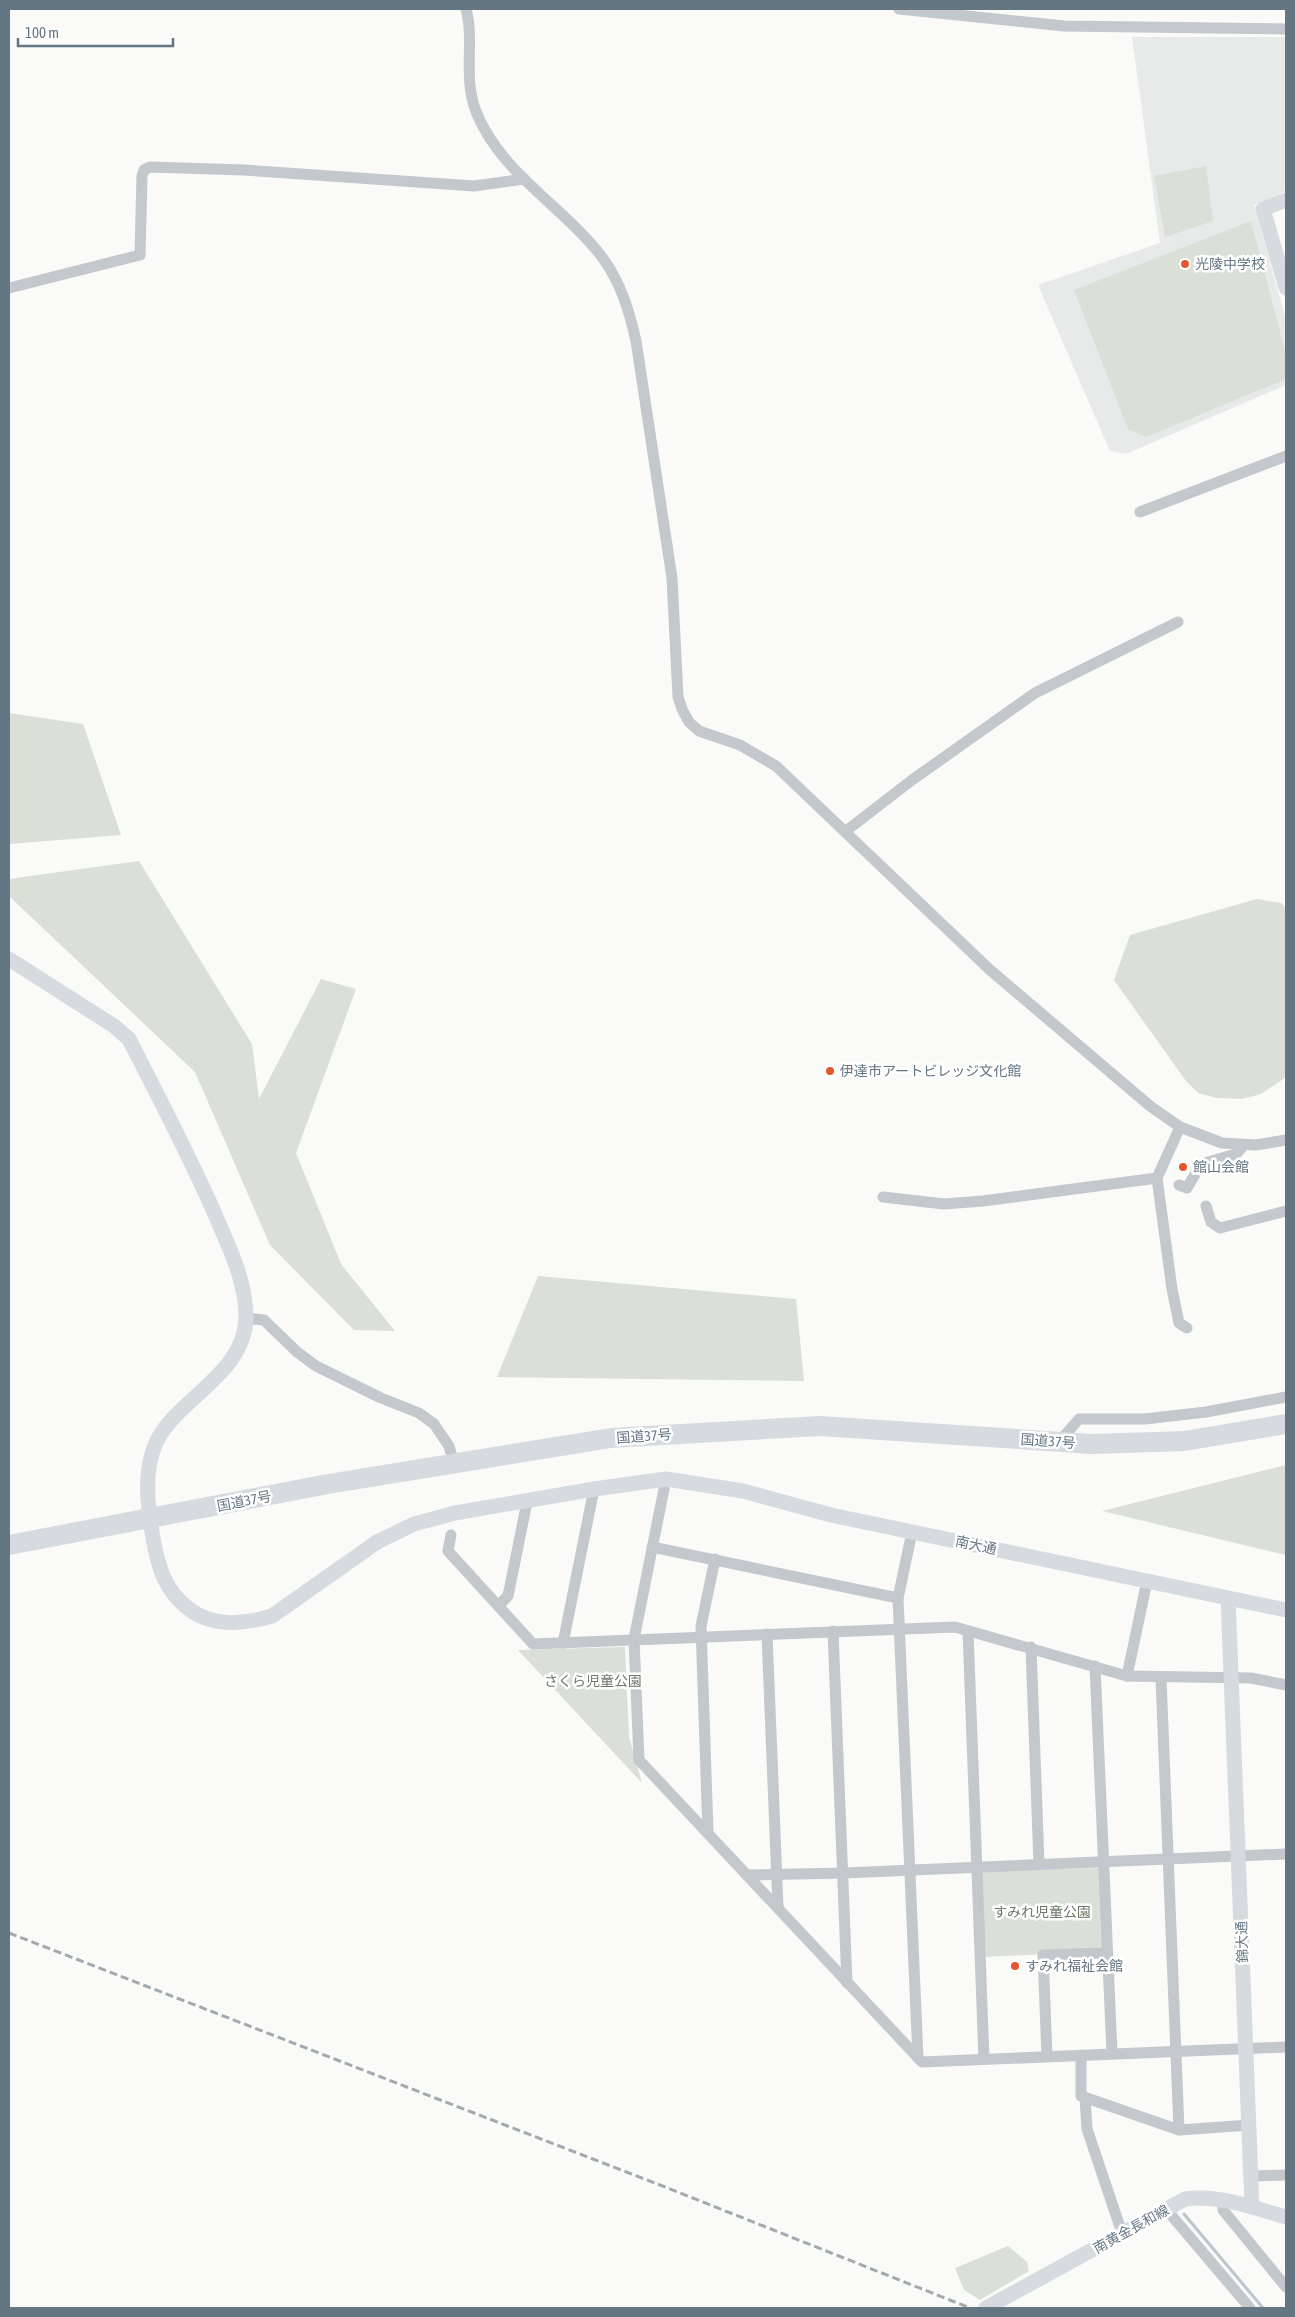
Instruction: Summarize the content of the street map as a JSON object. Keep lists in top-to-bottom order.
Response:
{
  "streets": {
    "highway": ["国道37号"],
    "street": ["南大通", "錦大通", "南黄金長和線"]
  },
  "crossings": [
    ["国道37号", "南大通"],
    ["南大通", "錦大通"],
    ["錦大通", "南黄金長和線"]
  ],
  "parks": ["さくら児童公園", "すみれ児童公園"],
  "places": [
    "光陵中学校",
    "伊達市アートビレッジ文化館",
    "館山会館",
    "すみれ福祉会館"
  ],
  "scale_bar": "100 m"
}
